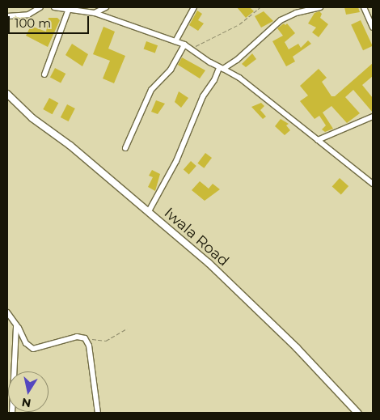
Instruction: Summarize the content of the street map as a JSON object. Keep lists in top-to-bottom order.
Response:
{
  "streets": {
    "street": ["Iwala Road"]
  },
  "scale_bar": "100 m",
  "north": "bottom"
}
